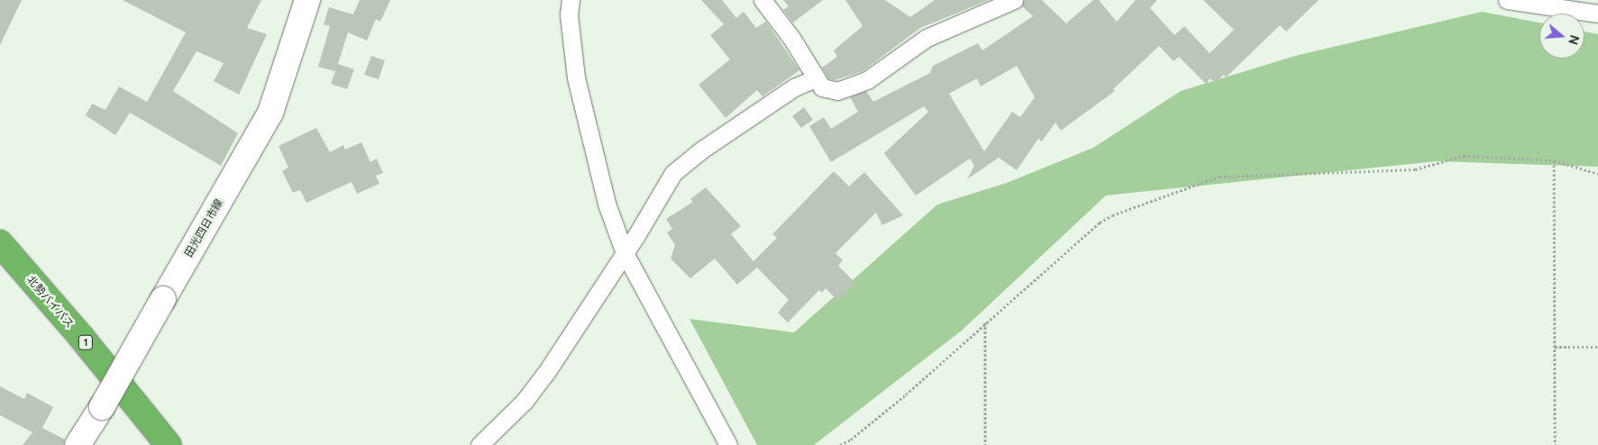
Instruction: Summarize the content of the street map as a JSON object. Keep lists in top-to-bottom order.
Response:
{
  "streets": {
    "highway": ["北勢バイパス", "1"],
    "main road": ["田光四日市線"]
  },
  "north": "right"
}
